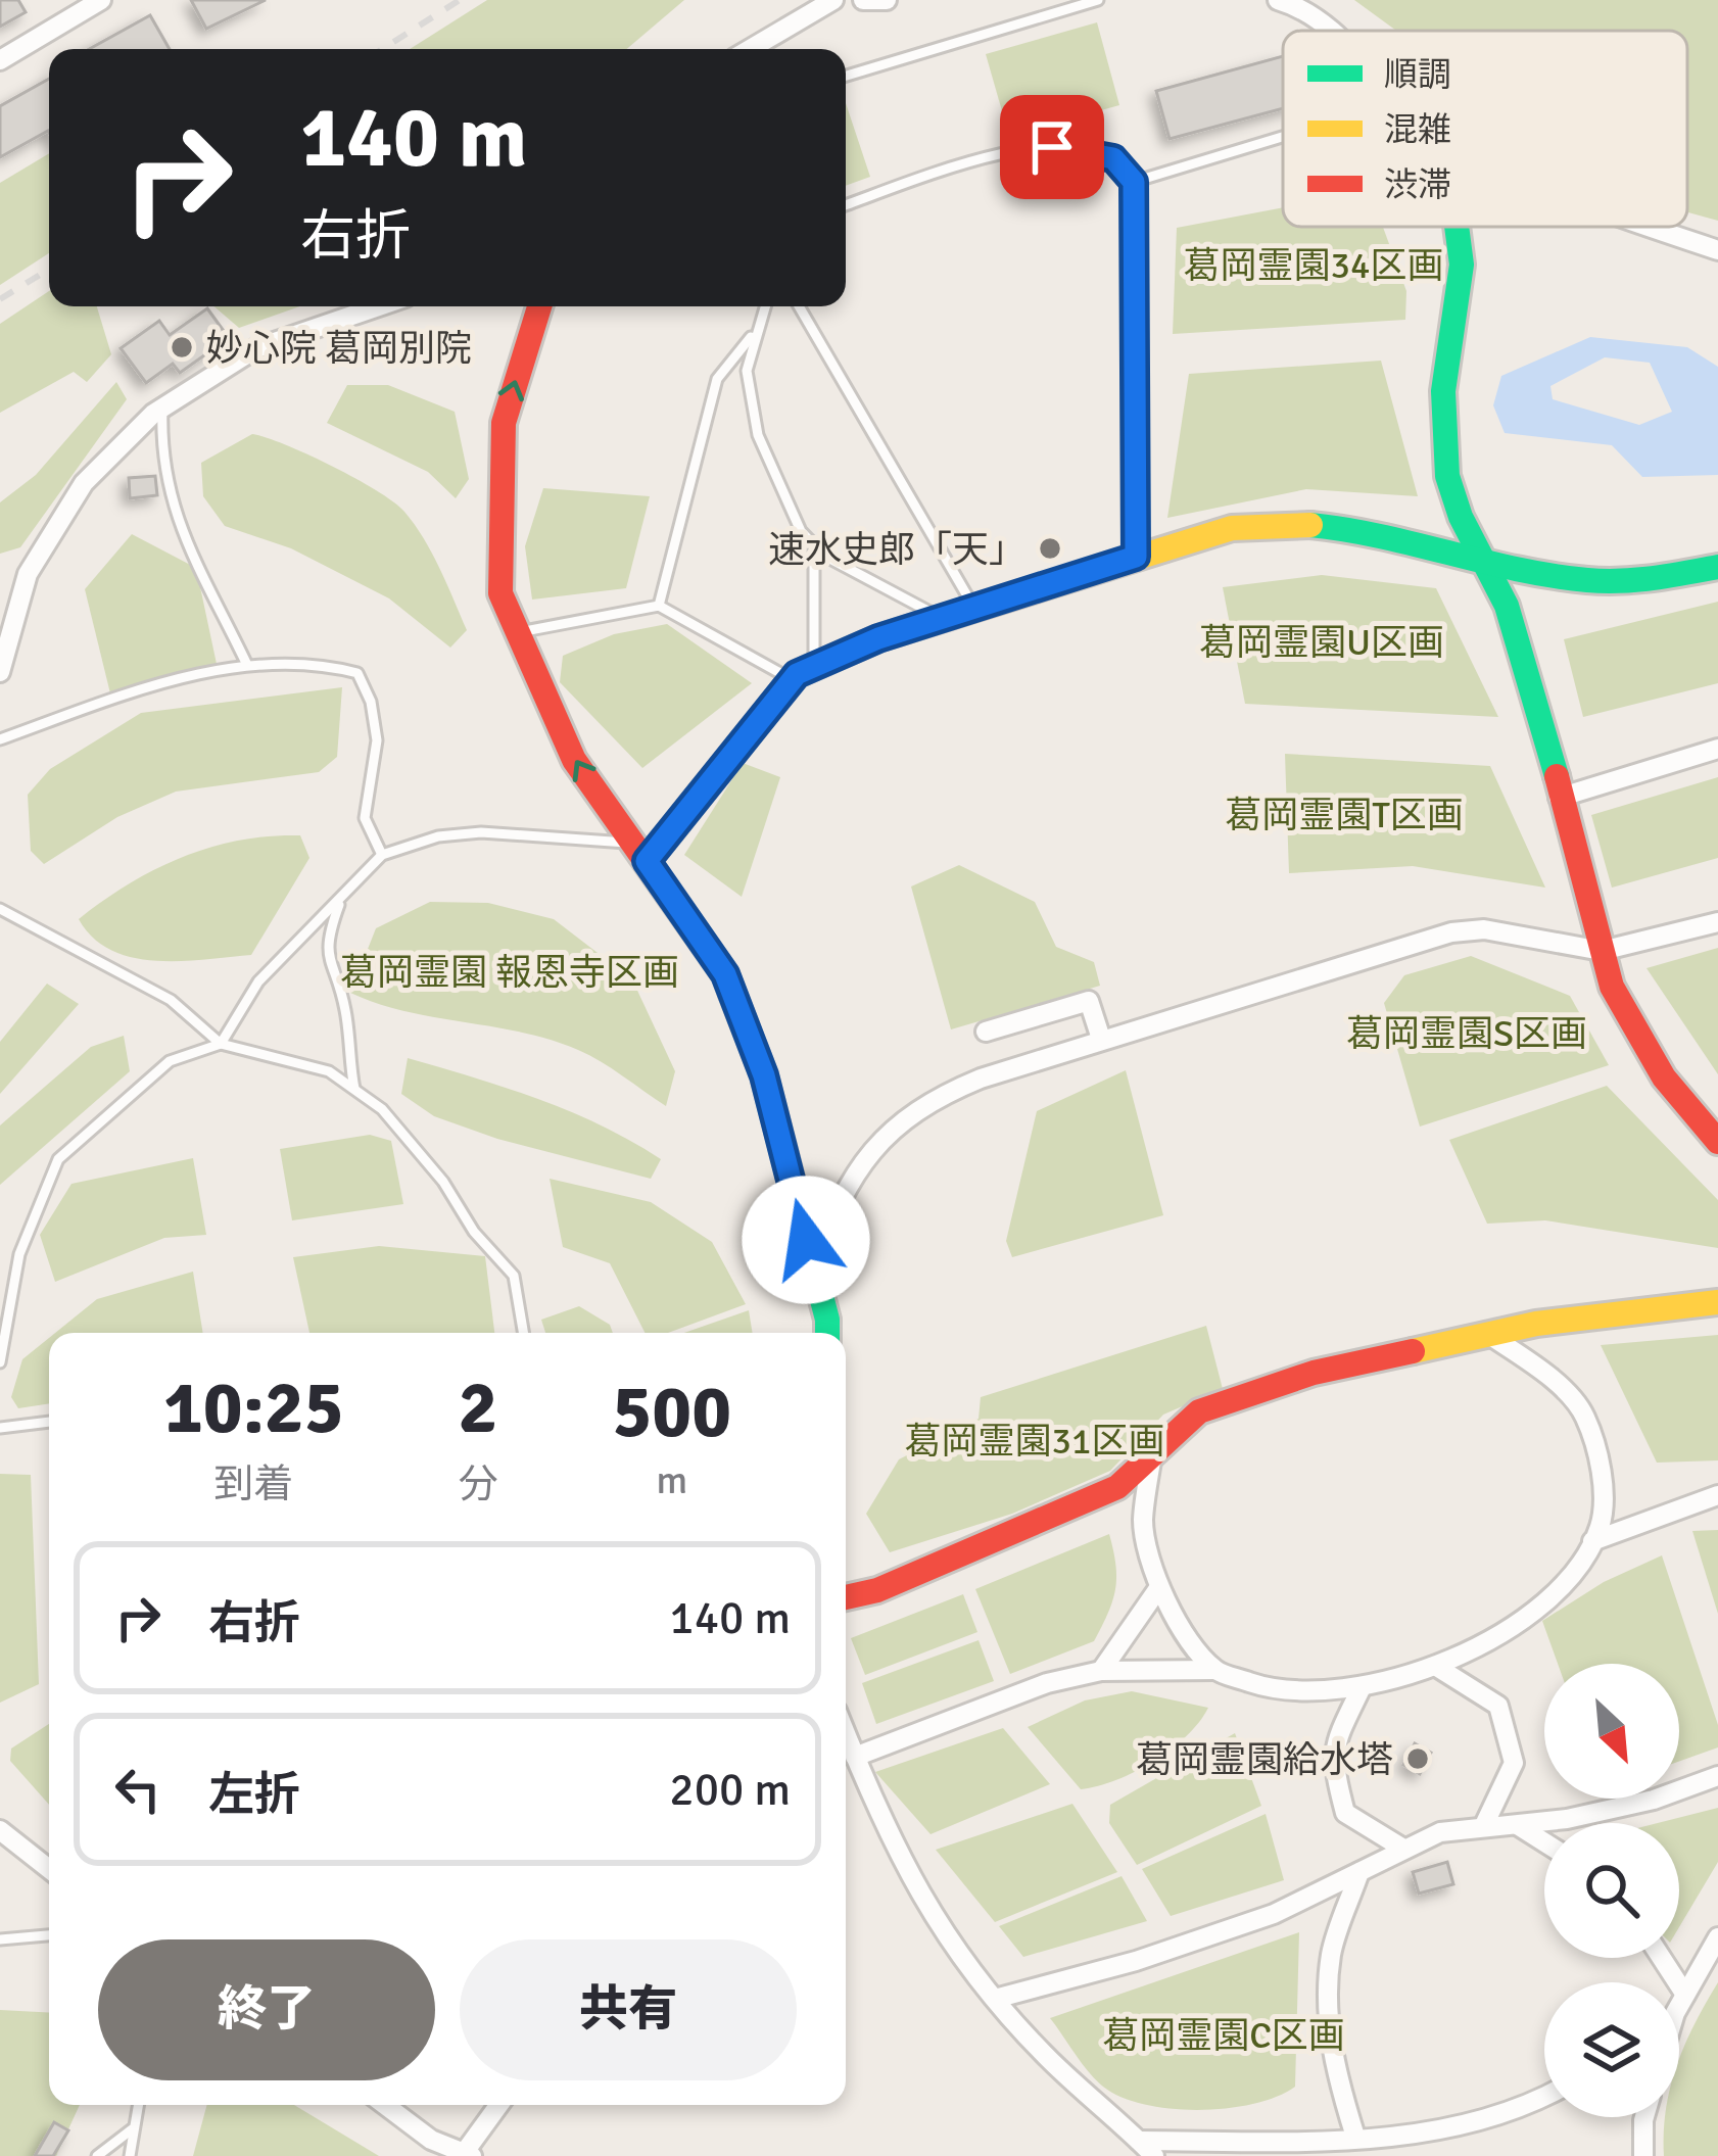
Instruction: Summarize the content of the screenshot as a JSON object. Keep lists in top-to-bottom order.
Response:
{
  "parks": [
    "葛岡霊園34区画",
    "葛岡霊園U区画",
    "葛岡霊園T区画",
    "葛岡霊園 報恩寺区画",
    "葛岡霊園S区画",
    "葛岡霊園31区画",
    "葛岡霊園C区画"
  ],
  "places": ["妙心院 葛岡別院", "速水史郎「天」", "葛岡霊園給水塔"],
  "legend": ["順調", "混雑", "渋滞"],
  "north": "bottom right",
  "page": {
    "turn": ["140 m", "右折"],
    "eta": [
      "10:25",
      "到着",
      "2",
      "分",
      "500",
      "m"
    ],
    "list": [
      {
        "name": "右折",
        "value": "140 m"
      },
      {
        "name": "左折",
        "value": "200 m"
      }
    ],
    "buttons": ["終了", "共有"]
  }
}
